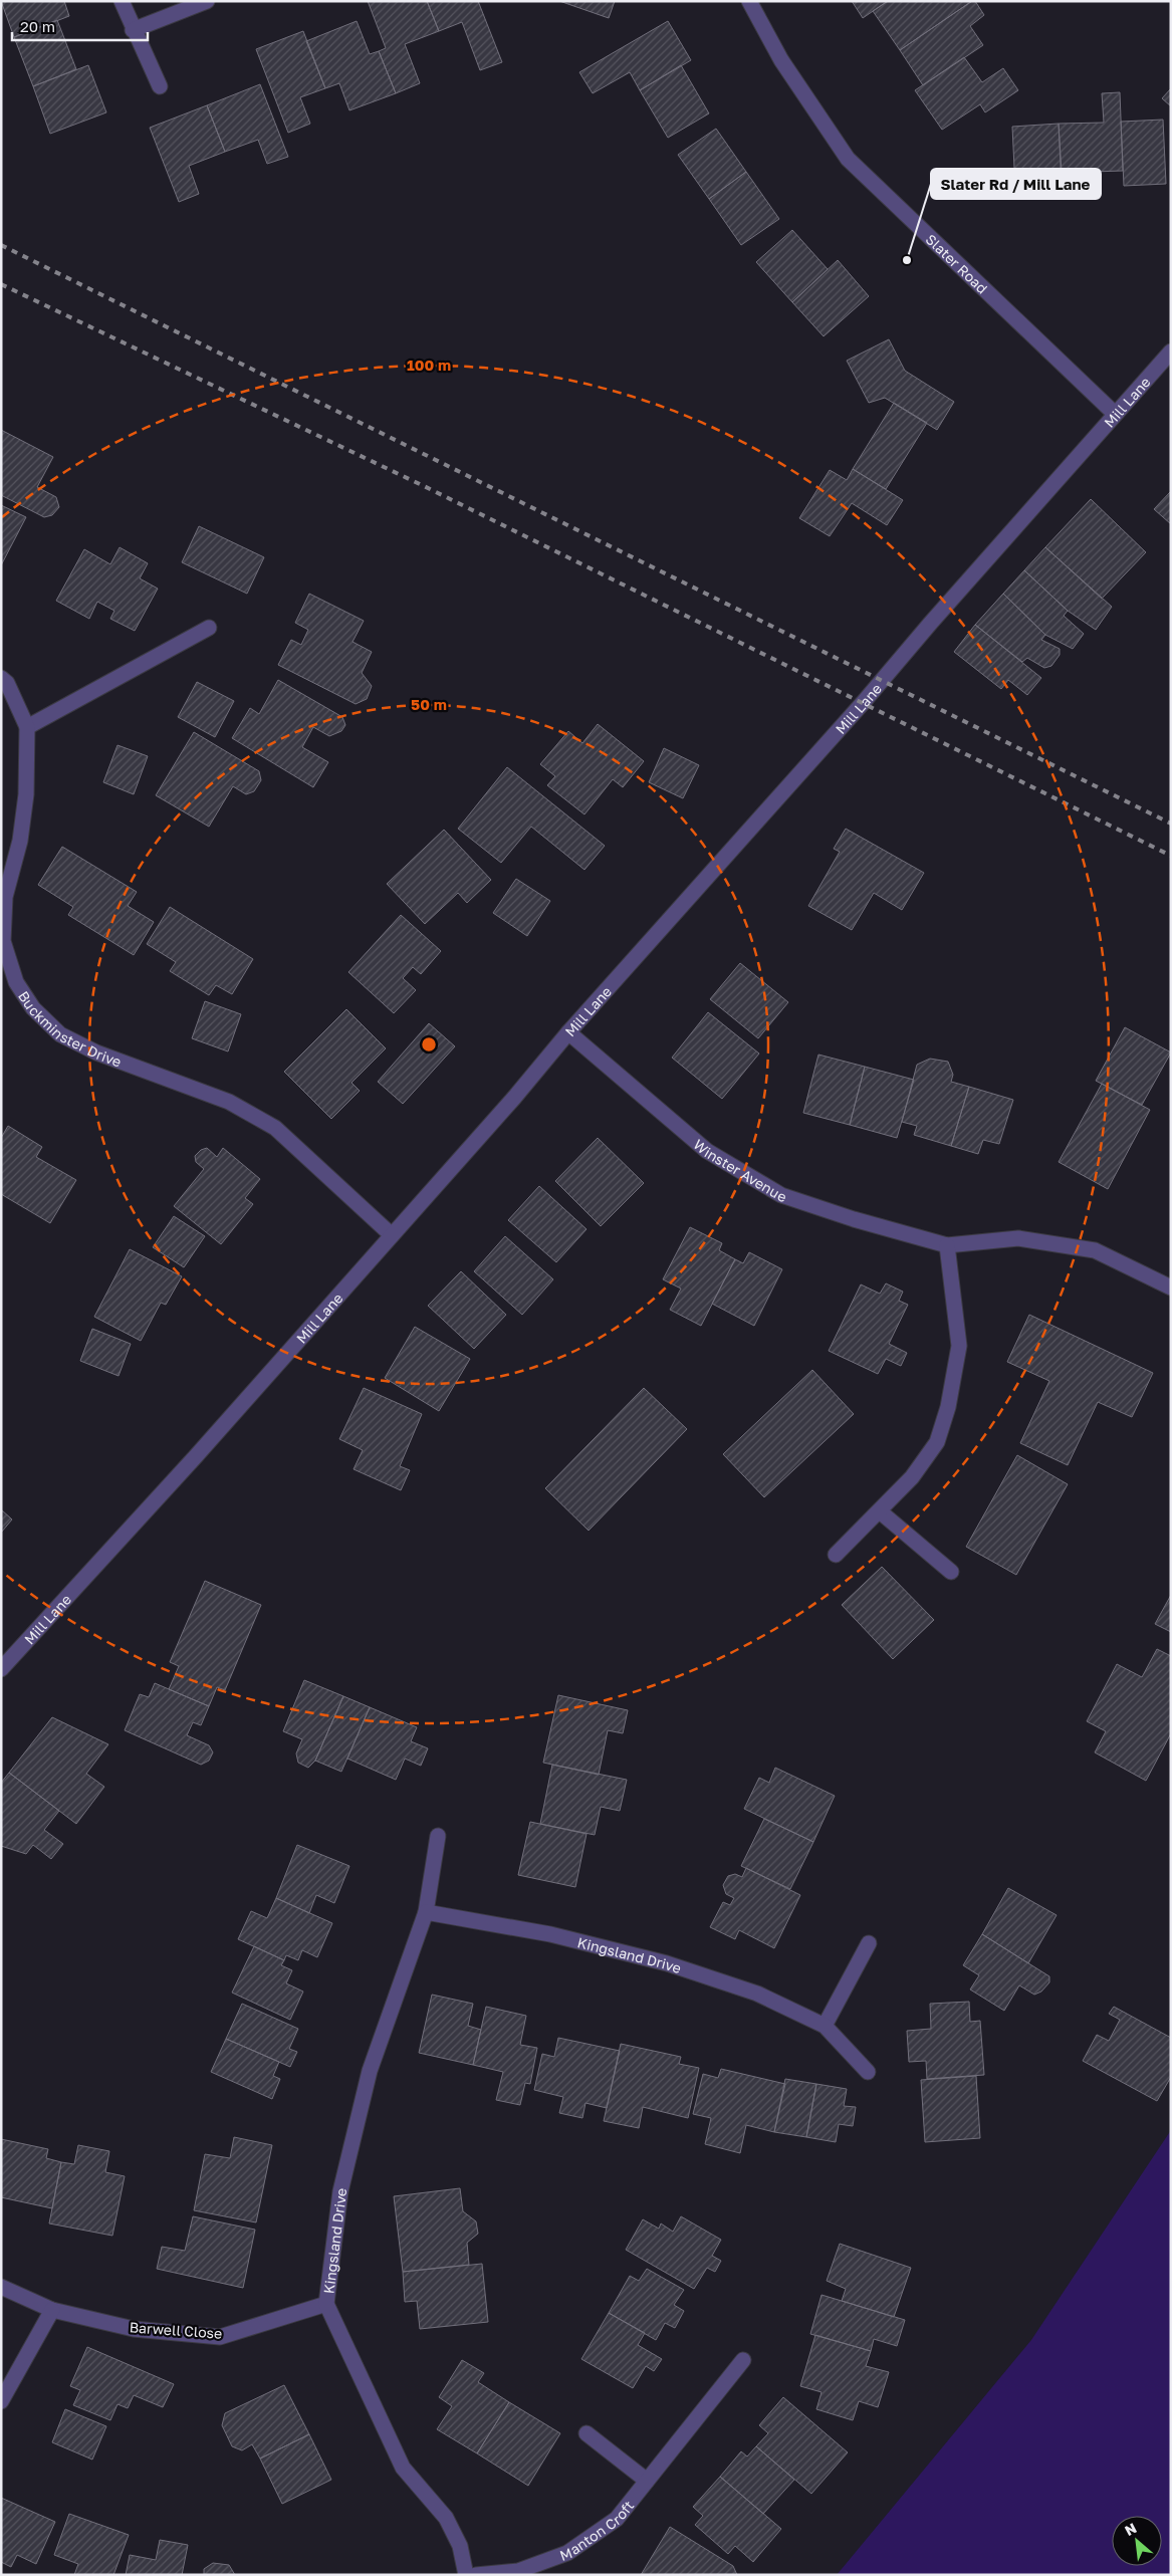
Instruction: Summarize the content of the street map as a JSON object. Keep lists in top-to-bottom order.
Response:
{
  "streets": {
    "street": [
      "Slater Road",
      "Mill Lane",
      "Buckminster Drive",
      "Winster Avenue",
      "Kingsland Drive",
      "Barwell Close",
      "Manton Croft"
    ]
  },
  "crossings": [
    ["Slater Road", "Mill Lane"],
    ["Mill Lane", "Buckminster Drive"],
    ["Mill Lane", "Winster Avenue"],
    ["Kingsland Drive", "Barwell Close"]
  ],
  "places": ["Slater Rd / Mill Lane"],
  "scale_bar": "20 m",
  "north": "top left",
  "rings": ["100 m", "50 m"]
}
